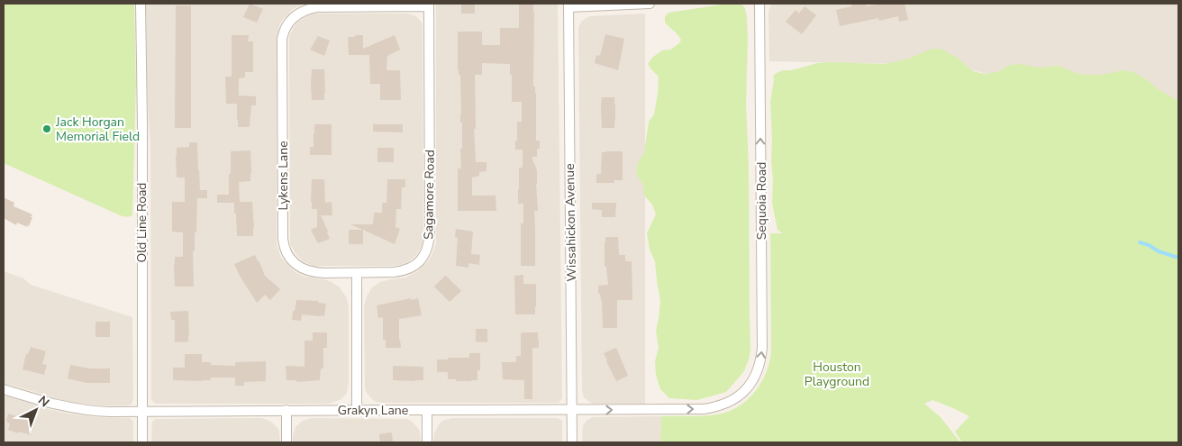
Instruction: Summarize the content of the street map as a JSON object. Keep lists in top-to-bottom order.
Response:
{
  "streets": {
    "street": [
      "Lykens Lane",
      "Sagamore Road",
      "Sequoia Road",
      "Old Line Road",
      "Wissahickon Avenue",
      "Grakyn Lane"
    ]
  },
  "crossings": [
    ["Lykens Lane", "Sagamore Road"],
    ["Sequoia Road", "Grakyn Lane"],
    ["Old Line Road", "Grakyn Lane"],
    ["Wissahickon Avenue", "Grakyn Lane"]
  ],
  "one_way": ["Sequoia Road"],
  "parks": ["Houston Playground"],
  "places": ["Jack Horgan Memorial Field"],
  "north": "top right"
}
